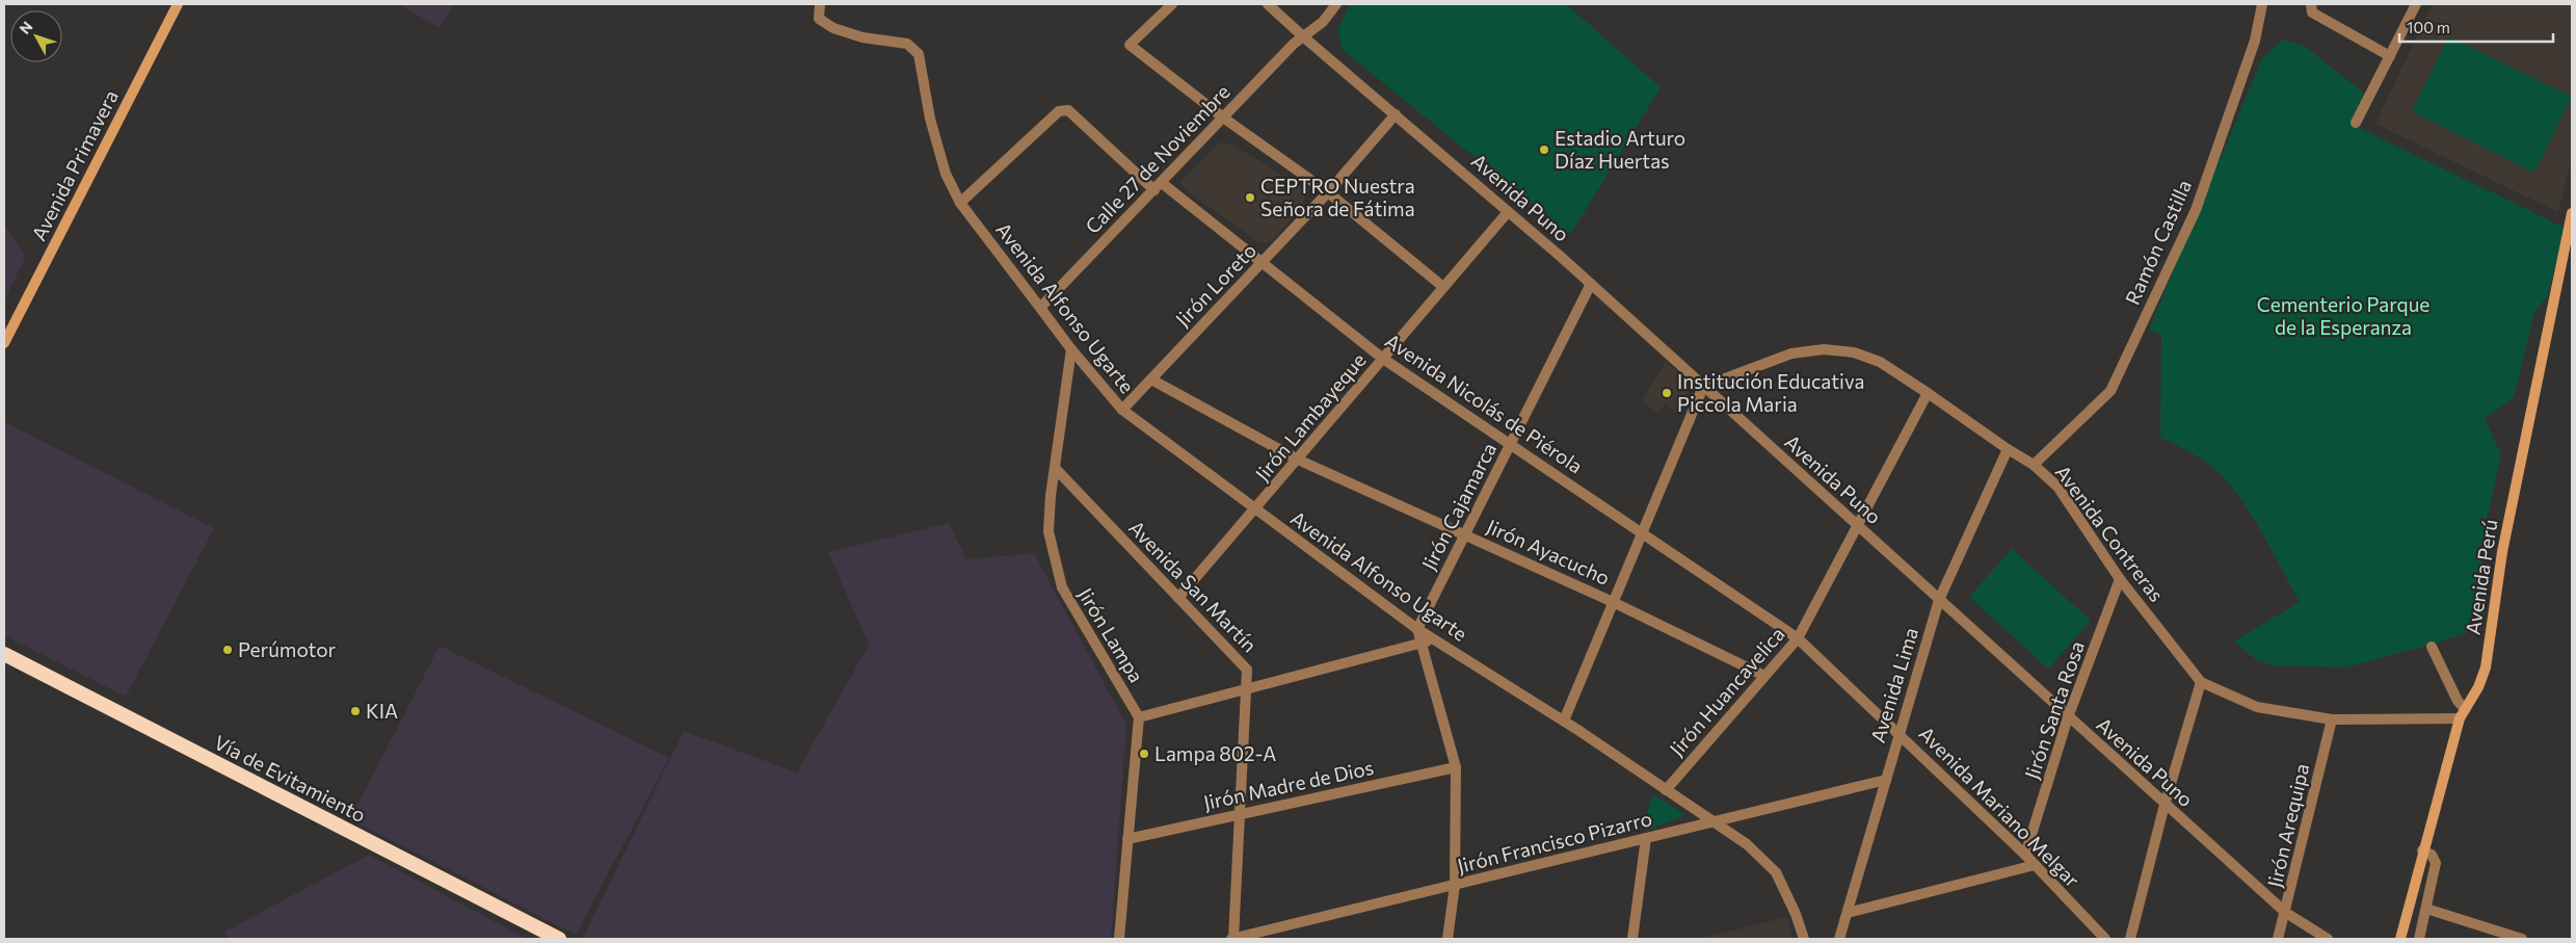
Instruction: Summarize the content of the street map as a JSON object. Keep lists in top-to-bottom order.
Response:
{
  "streets": {
    "highway": ["Vía de Evitamiento"],
    "main road": ["Avenida Primavera", "Avenida Perú"],
    "street": [
      "Calle 27 de Noviembre",
      "Avenida Puno",
      "Ramón Castilla",
      "Jirón Loreto",
      "Avenida Alfonso Ugarte",
      "Avenida Nicolás de Piérola",
      "Jirón Lambayeque",
      "Jirón Cajamarca",
      "Avenida Contreras",
      "Jirón Ayacucho",
      "Avenida San Martín",
      "Jirón Lampa",
      "Avenida Lima",
      "Jirón Huancavelica",
      "Jirón Santa Rosa",
      "Jirón Madre de Dios",
      "Avenida Mariano Melgar",
      "Jirón Arequipa",
      "Jirón Francisco Pizarro"
    ]
  },
  "crossings": [
    ["Calle 27 de Noviembre", "Avenida Puno"],
    ["Calle 27 de Noviembre", "Avenida Alfonso Ugarte"],
    ["Calle 27 de Noviembre", "Avenida Nicolás de Piérola"],
    ["Avenida Puno", "Jirón Loreto"],
    ["Avenida Puno", "Jirón Lambayeque"],
    ["Avenida Puno", "Jirón Cajamarca"],
    ["Avenida Puno", "Avenida Contreras"],
    ["Avenida Puno", "Avenida Lima"],
    ["Avenida Puno", "Jirón Huancavelica"],
    ["Avenida Puno", "Jirón Santa Rosa"],
    ["Avenida Puno", "Jirón Arequipa"],
    ["Ramón Castilla", "Avenida Contreras"],
    ["Jirón Loreto", "Avenida Alfonso Ugarte"],
    ["Jirón Loreto", "Avenida Nicolás de Piérola"],
    ["Jirón Loreto", "Jirón Ayacucho"],
    ["Avenida Alfonso Ugarte", "Avenida Nicolás de Piérola"],
    ["Avenida Alfonso Ugarte", "Jirón Lambayeque"],
    ["Avenida Alfonso Ugarte", "Jirón Cajamarca"],
    ["Avenida Alfonso Ugarte", "Jirón Lampa"],
    ["Avenida Alfonso Ugarte", "Jirón Huancavelica"],
    ["Avenida Alfonso Ugarte", "Jirón Francisco Pizarro"],
    ["Avenida Nicolás de Piérola", "Jirón Lambayeque"],
    ["Avenida Nicolás de Piérola", "Jirón Cajamarca"],
    ["Avenida Nicolás de Piérola", "Jirón Huancavelica"],
    ["Avenida Nicolás de Piérola", "Avenida Mariano Melgar"],
    ["Jirón Lambayeque", "Jirón Ayacucho"],
    ["Jirón Lambayeque", "Avenida San Martín"],
    ["Jirón Cajamarca", "Jirón Ayacucho"],
    ["Avenida Contreras", "Avenida Perú"],
    ["Avenida Contreras", "Avenida Lima"],
    ["Avenida Contreras", "Jirón Huancavelica"],
    ["Avenida Contreras", "Jirón Santa Rosa"],
    ["Avenida Contreras", "Jirón Arequipa"],
    ["Jirón Ayacucho", "Jirón Huancavelica"],
    ["Avenida San Martín", "Jirón Lampa"],
    ["Avenida San Martín", "Jirón Madre de Dios"],
    ["Avenida San Martín", "Jirón Francisco Pizarro"],
    ["Avenida Lima", "Avenida Mariano Melgar"],
    ["Avenida Lima", "Jirón Francisco Pizarro"],
    ["Jirón Huancavelica", "Avenida Mariano Melgar"],
    ["Jirón Santa Rosa", "Avenida Mariano Melgar"]
  ],
  "parks": ["Cementerio Parque de la Esperanza"],
  "places": [
    "Estadio Arturo Díaz Huertas",
    "CEPTRO Nuestra Señora de Fátima",
    "Institución Educativa Piccola Maria",
    "Perúmotor",
    "KIA",
    "Lampa 802-A"
  ],
  "scale_bar": "100 m",
  "north": "top left"
}
